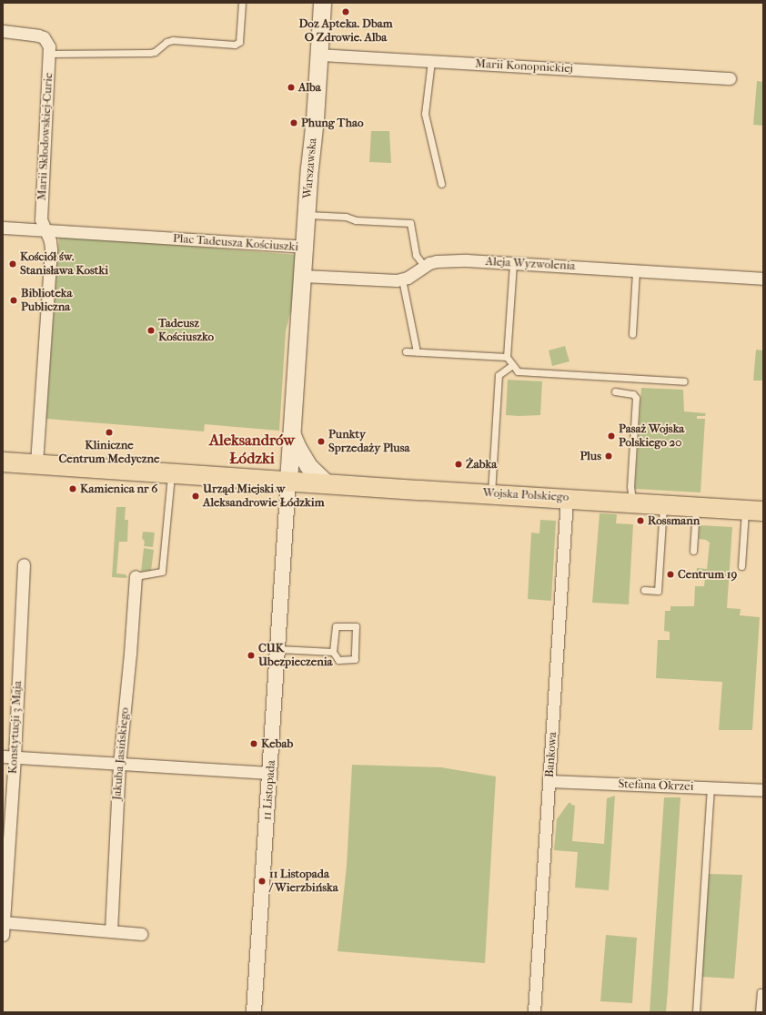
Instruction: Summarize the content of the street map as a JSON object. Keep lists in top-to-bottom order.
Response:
{
  "streets": {
    "main road": ["Warszawska", "Plac Tadeusza Kościuszki", "Wojska Polskiego"],
    "street": [
      "Marii Konopnickiej",
      "Marii Skłodowskiej-Curie",
      "Aleja Wyzwolenia",
      "Konstytucji 3 Maja",
      "Jakuba Jasińskiego",
      "Bankowa",
      "Stefana Okrzei",
      "11 Listopada"
    ]
  },
  "crossings": [
    ["Marii Konopnickiej", "Warszawska"],
    ["Marii Skłodowskiej-Curie", "Plac Tadeusza Kościuszki"],
    ["Warszawska", "Plac Tadeusza Kościuszki"],
    ["Plac Tadeusza Kościuszki", "Wojska Polskiego"],
    ["Plac Tadeusza Kościuszki", "11 Listopada"],
    ["Wojska Polskiego", "Bankowa"],
    ["Wojska Polskiego", "11 Listopada"],
    ["Bankowa", "Stefana Okrzei"]
  ],
  "districts": ["Aleksandrów Łódzki"],
  "places": [
    "Doz Apteka. Dbam O Zdrowie. Alba",
    "Alba",
    "Phung Thao",
    "Kościół św. Stanisława Kostki",
    "Biblioteka Publiczna",
    "Tadeusz Kościuszko",
    "Kliniczne Centrum Medyczne",
    "Pasaż Wojska Polskiego 20",
    "Punkty Sprzedaży Plusa",
    "Plus",
    "Żabka",
    "Kamienica nr 6",
    "Urząd Miejski w Aleksandrowie Łódzkim",
    "Rossmann",
    "Centrum 19",
    "CUK Ubezpieczenia",
    "Kebab",
    "11 Listopada / Wierzbińska"
  ]
}
